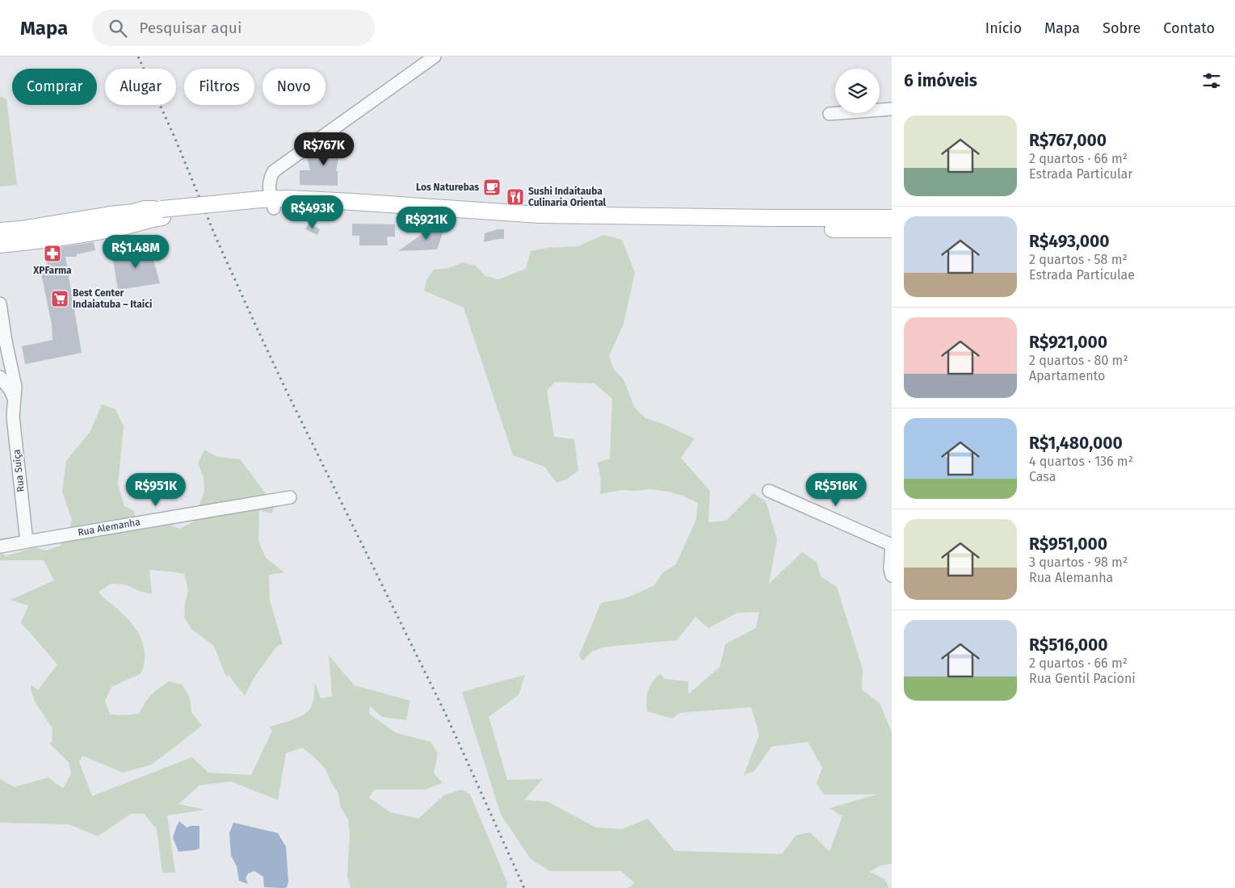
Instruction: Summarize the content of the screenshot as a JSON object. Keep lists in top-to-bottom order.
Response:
{
  "streets": {
    "street": ["Rua Suíça", "Rua Alemanha"]
  },
  "crossings": [
    ["Rua Suíça", "Rua Alemanha"]
  ],
  "places": {
    "cafe": ["Los Naturebas"],
    "restaurant": ["Sushi Indaitauba Culinaria Oriental"],
    "pharmacy": ["XPFarma"],
    "supermarket": ["Best Center Indaiatuba – Itaici"]
  },
  "page": {
    "header": "Mapa",
    "search": "Pesquisar aqui",
    "nav": [
      "Início",
      "Mapa",
      "Sobre",
      "Contato"
    ],
    "heading": "6 imóveis",
    "chip": [
      "Comprar",
      "Alugar",
      "Filtros",
      "Novo"
    ],
    "list": [
      {
        "name": "R$767,000",
        "note": "2 quartos · 66 m² · Estrada Particular"
      },
      {
        "name": "R$493,000",
        "note": "2 quartos · 58 m² · Estrada Particulae"
      },
      {
        "name": "R$921,000",
        "note": "2 quartos · 80 m² · Apartamento"
      },
      {
        "name": "R$1,480,000",
        "note": "4 quartos · 136 m² · Casa"
      },
      {
        "name": "R$951,000",
        "note": "3 quartos · 98 m² · Rua Alemanha"
      },
      {
        "name": "R$516,000",
        "note": "2 quartos · 66 m² · Rua Gentil Pacioni"
      }
    ],
    "price": [
      "R$767K",
      "R$493K",
      "R$921K",
      "R$1.48M",
      "R$951K",
      "R$516K"
    ]
  }
}
